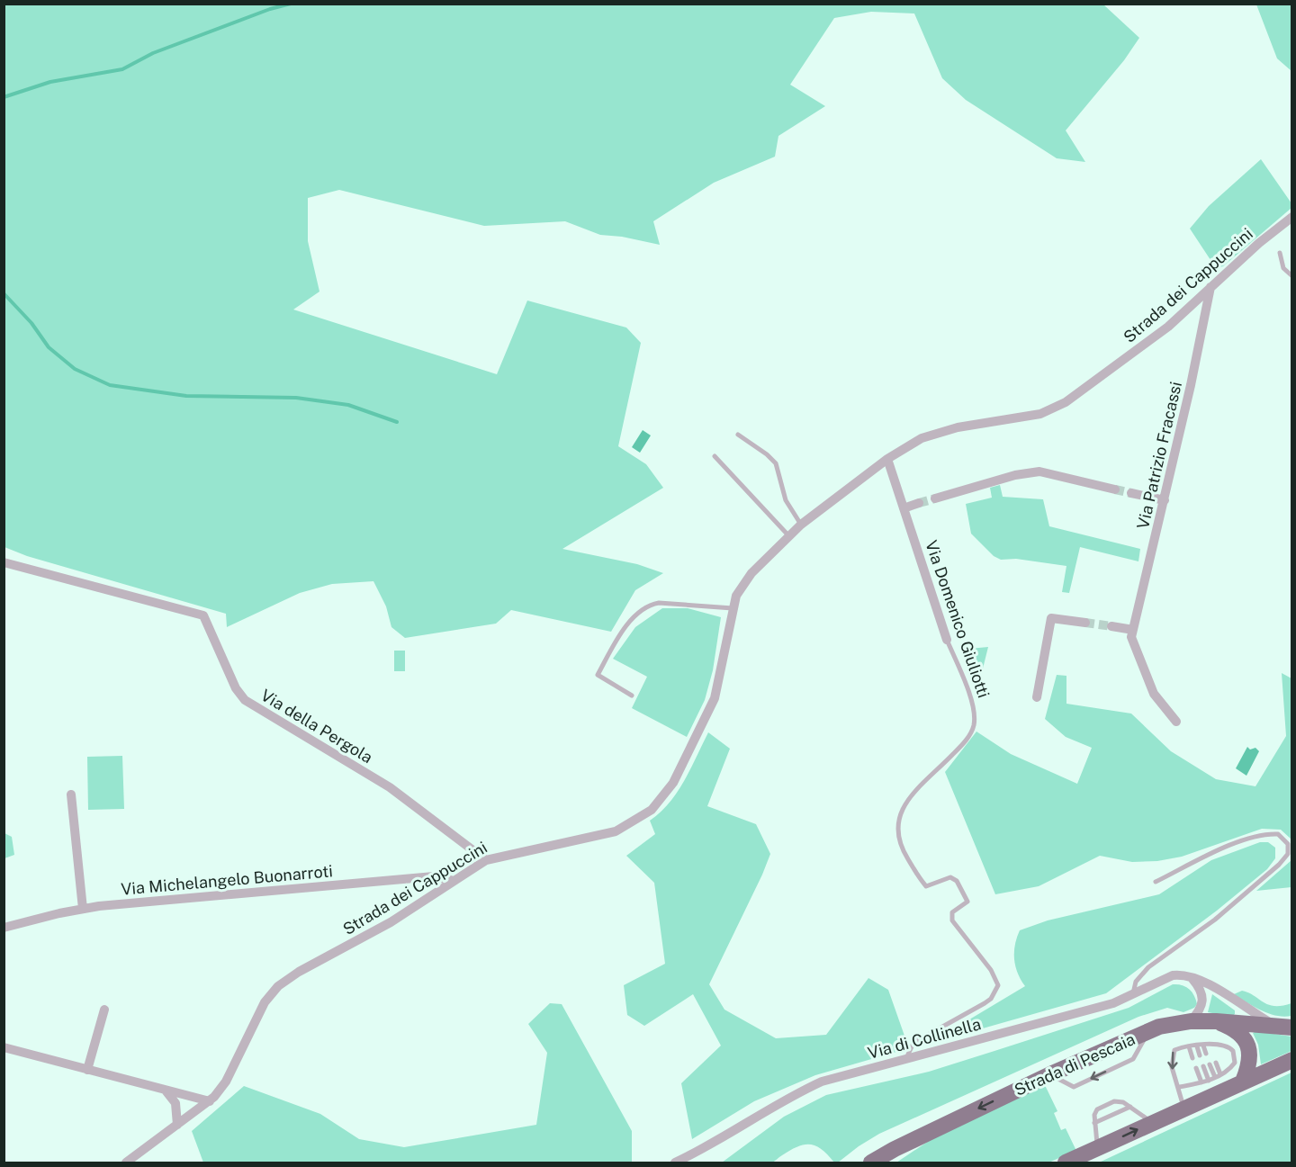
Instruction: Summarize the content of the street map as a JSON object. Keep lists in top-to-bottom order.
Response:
{
  "streets": {
    "main road": ["Strada di Pescaia"],
    "street": [
      "Strada dei Cappuccini",
      "Via Patrizio Fracassi",
      "Via Domenico Giuliotti",
      "Via della Pergola",
      "Via Michelangelo Buonarroti",
      "Via di Collinella"
    ]
  },
  "crossings": [
    ["Strada dei Cappuccini", "Via Patrizio Fracassi"],
    ["Strada dei Cappuccini", "Via Domenico Giuliotti"],
    ["Strada dei Cappuccini", "Via della Pergola"],
    ["Strada dei Cappuccini", "Via Michelangelo Buonarroti"],
    ["Via Domenico Giuliotti", "Via di Collinella"],
    ["Via di Collinella", "Strada di Pescaia"]
  ]
}
